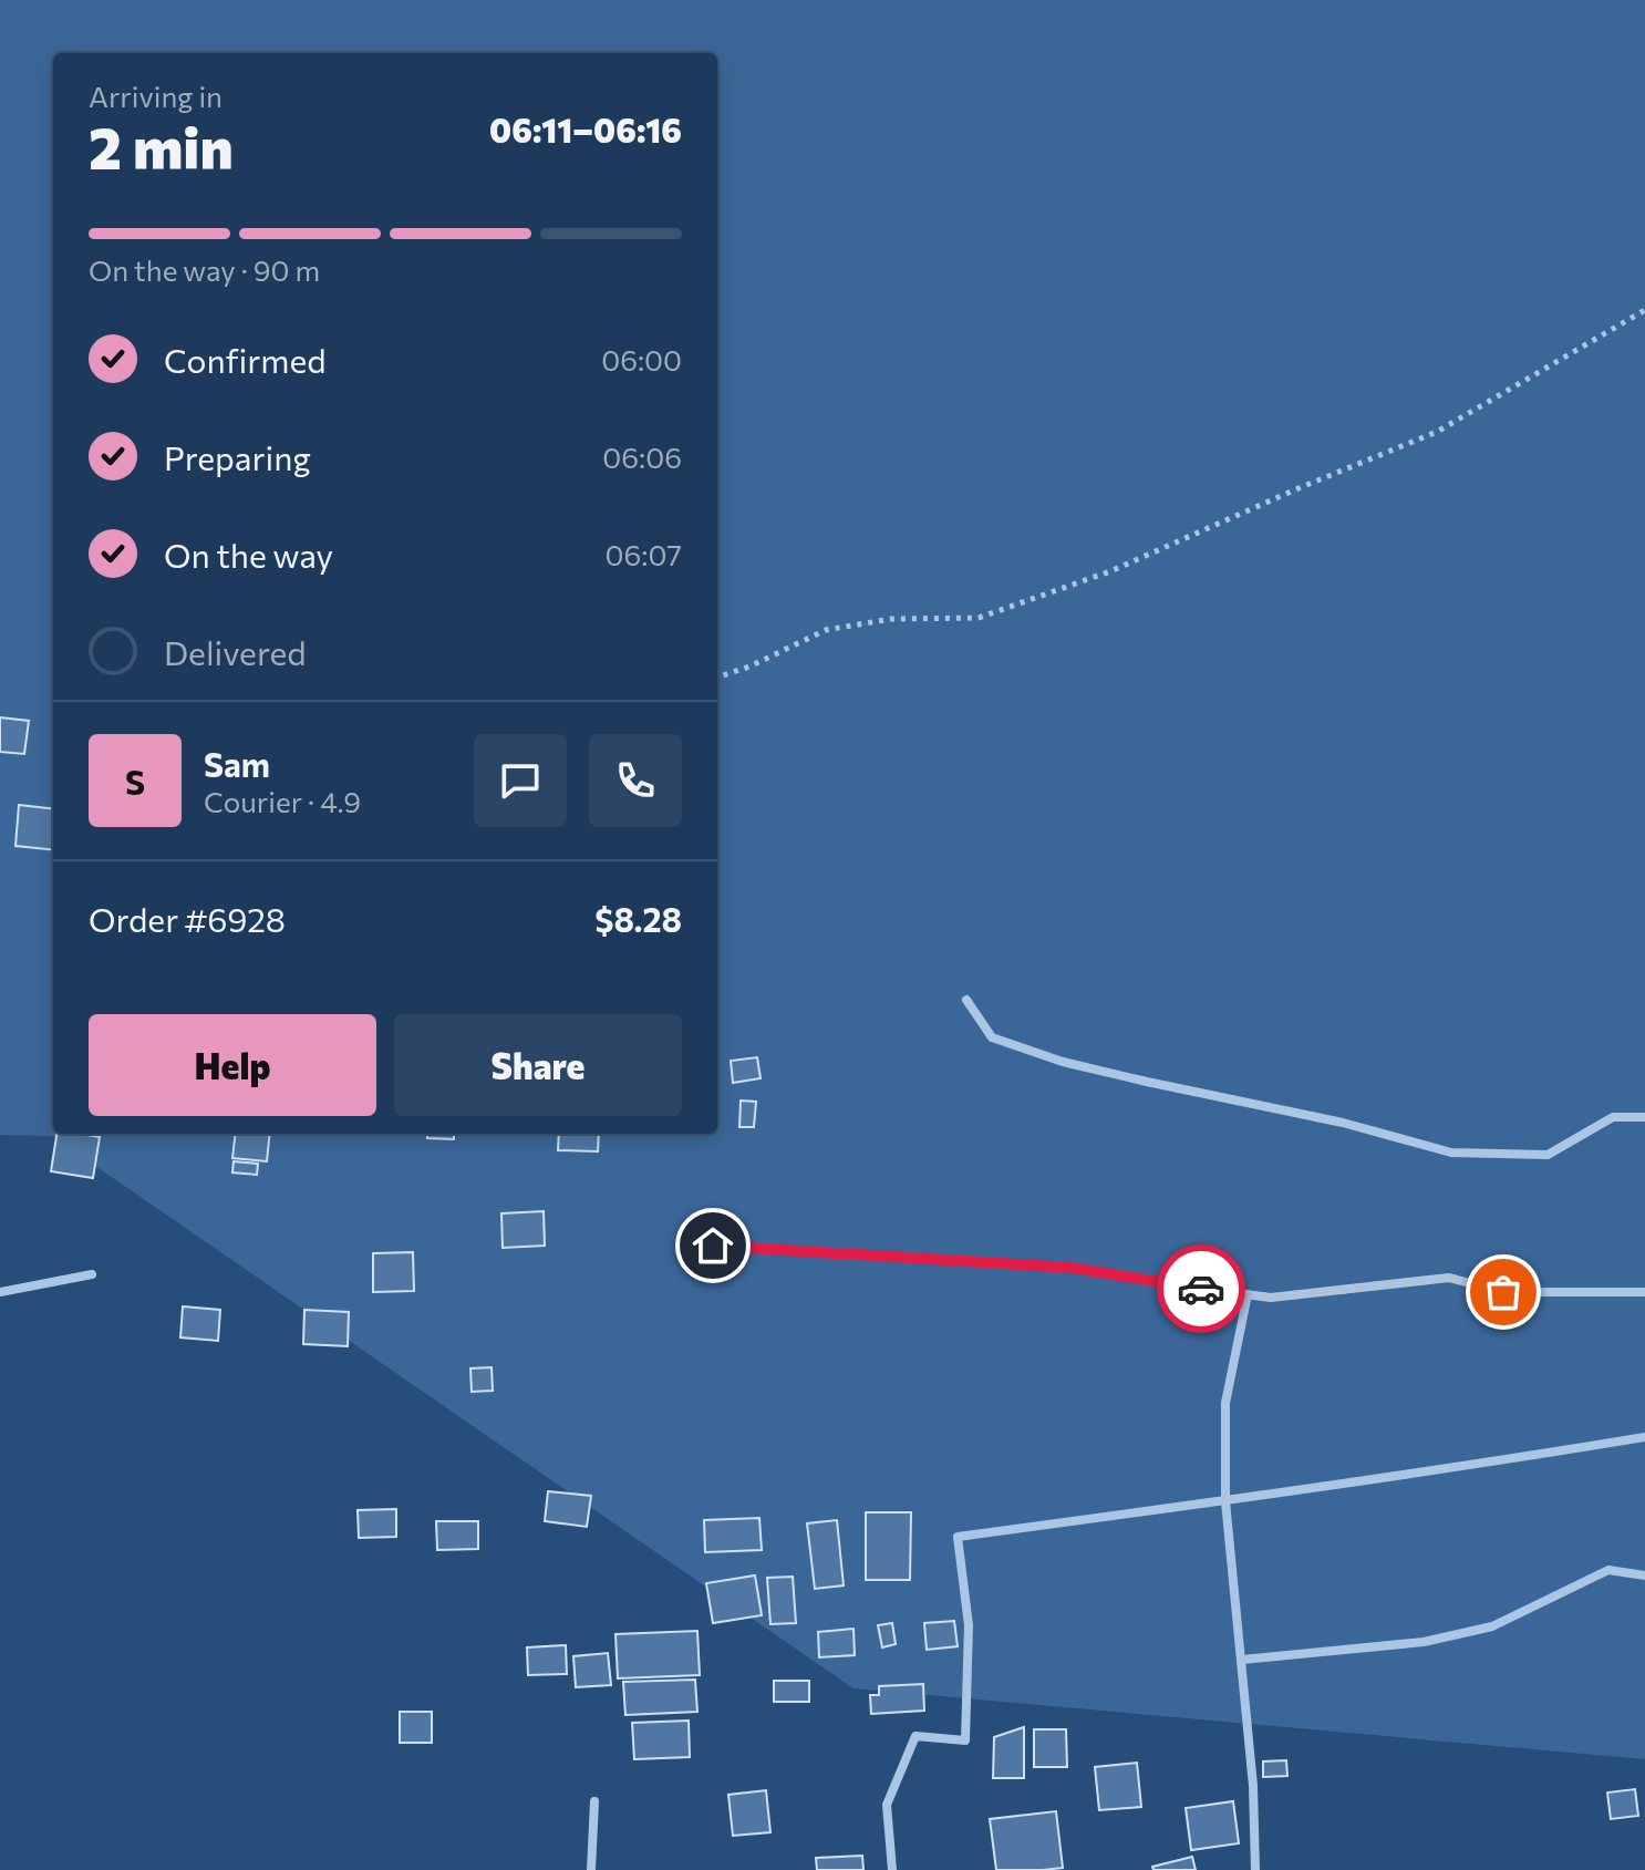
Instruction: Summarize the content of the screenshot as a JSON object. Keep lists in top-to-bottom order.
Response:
{
  "page": {
    "heading": ["2 min", "Arriving in", "06:11–06:16"],
    "panel": [
      "Sam",
      "Courier · 4.9",
      "Order #6928",
      "$8.28"
    ],
    "bar": "On the way · 90 m",
    "list": [
      ["Confirmed", "06:00"],
      ["Preparing", "06:06"],
      ["On the way", "06:07"],
      "Delivered"
    ],
    "round": "S",
    "buttons": ["Help", "Share"]
  }
}
